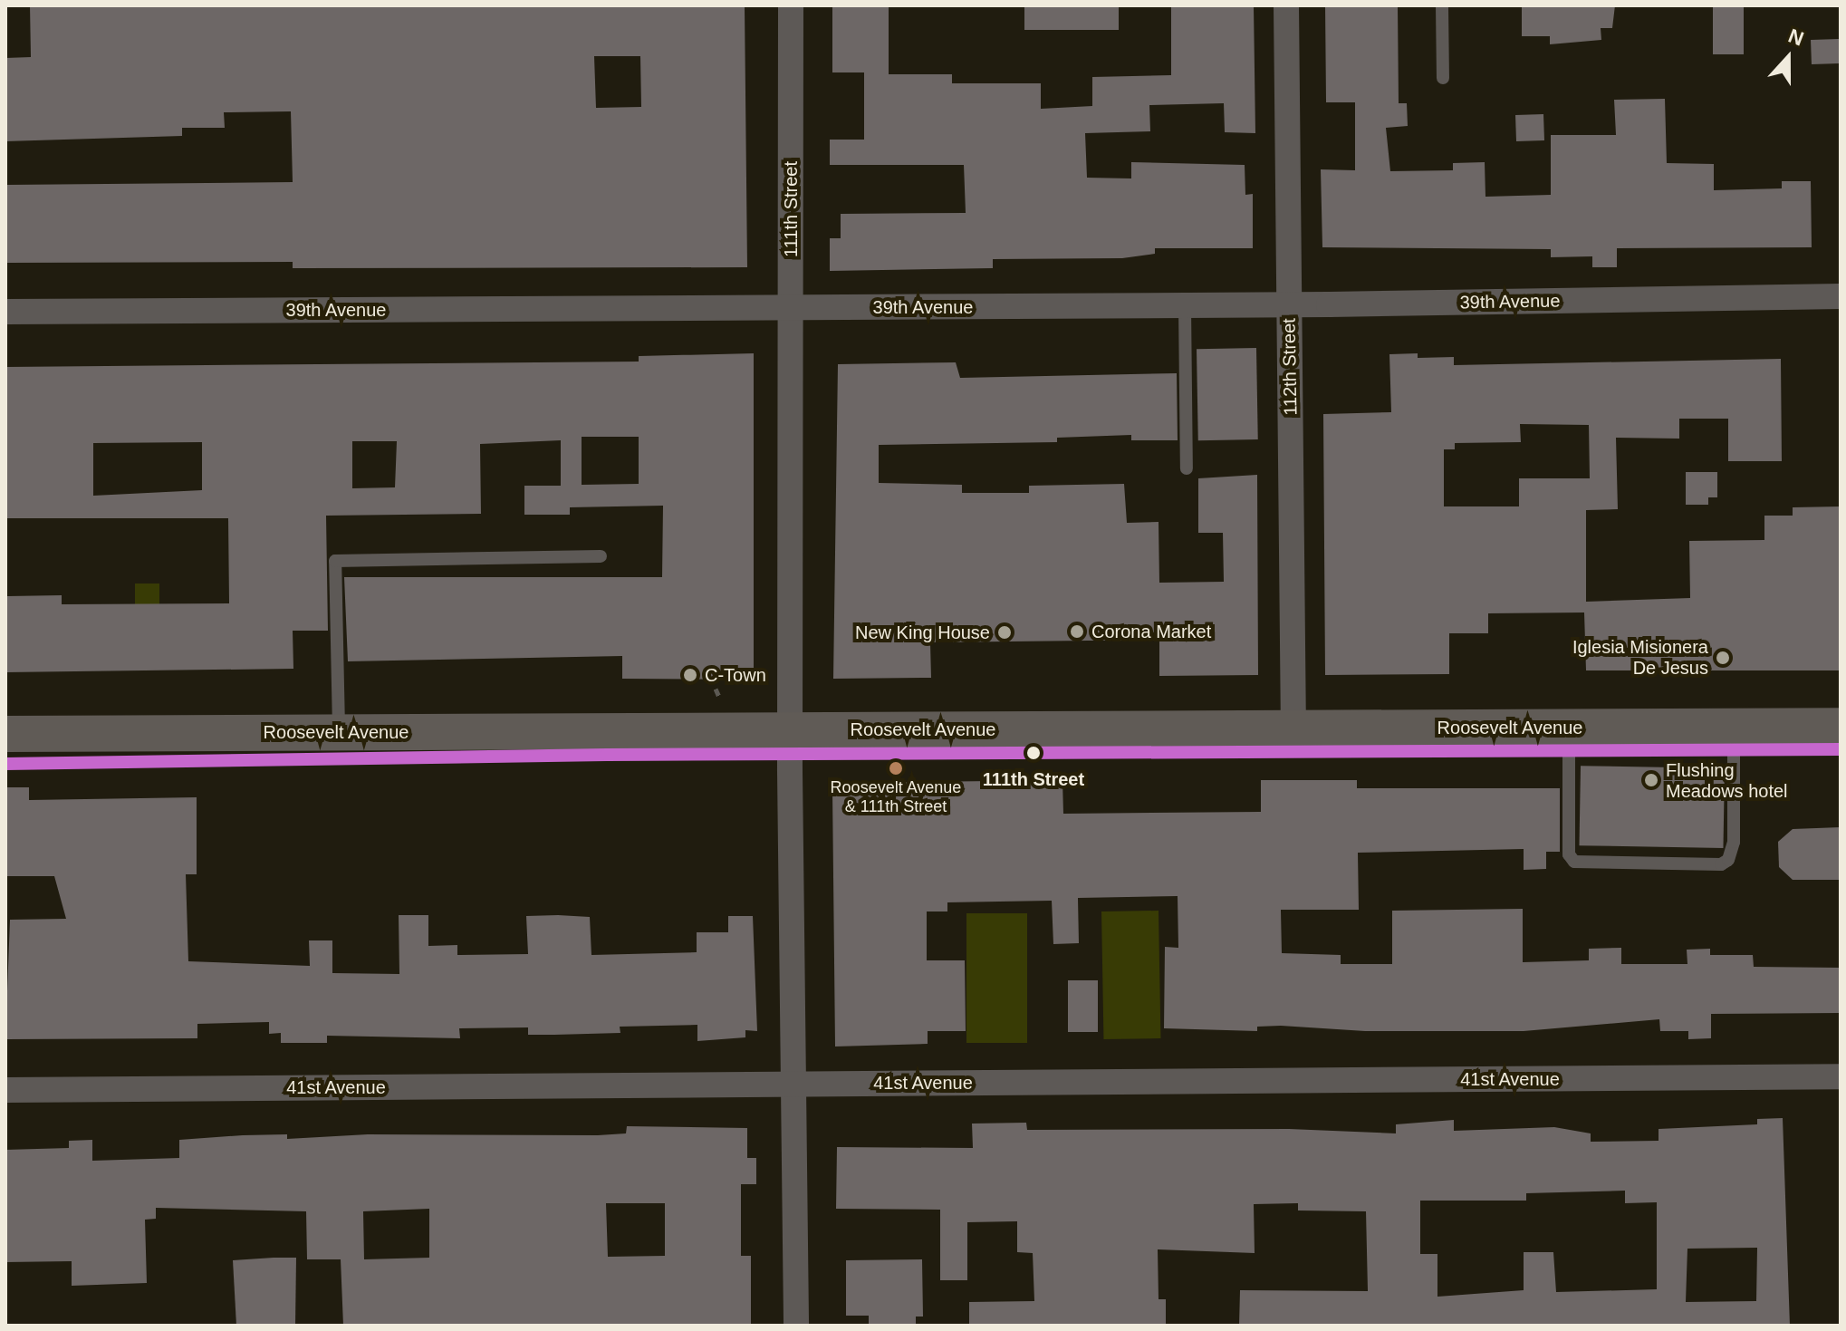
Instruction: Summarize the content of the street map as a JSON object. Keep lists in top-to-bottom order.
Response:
{
  "streets": {
    "main road": ["Roosevelt Avenue"],
    "street": [
      "111th Street",
      "39th Avenue",
      "112th Street",
      "41st Avenue"
    ]
  },
  "crossings": [
    ["111th Street", "39th Avenue"],
    ["111th Street", "Roosevelt Avenue"],
    ["111th Street", "41st Avenue"],
    ["39th Avenue", "112th Street"],
    ["112th Street", "Roosevelt Avenue"]
  ],
  "places": [
    "Corona Market",
    "New King House",
    "Iglesia Misionera De Jesus",
    "C-Town",
    "111th Street",
    "Roosevelt Avenue & 111th Street",
    "Flushing Meadows hotel"
  ],
  "north": "top"
}
